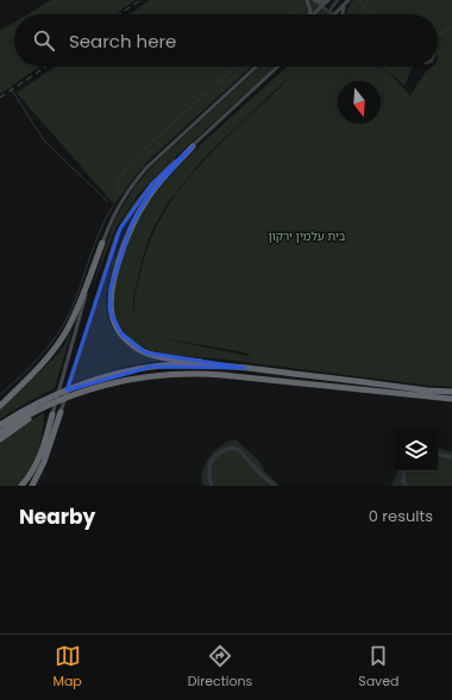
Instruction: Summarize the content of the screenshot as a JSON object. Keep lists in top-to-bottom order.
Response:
{
  "parks": ["בית עלמין ירקון"],
  "north": "bottom",
  "page": {
    "search": "Search here",
    "heading": ["Nearby", "0 results"],
    "nav": ["Map", "Directions", "Saved"]
  }
}
